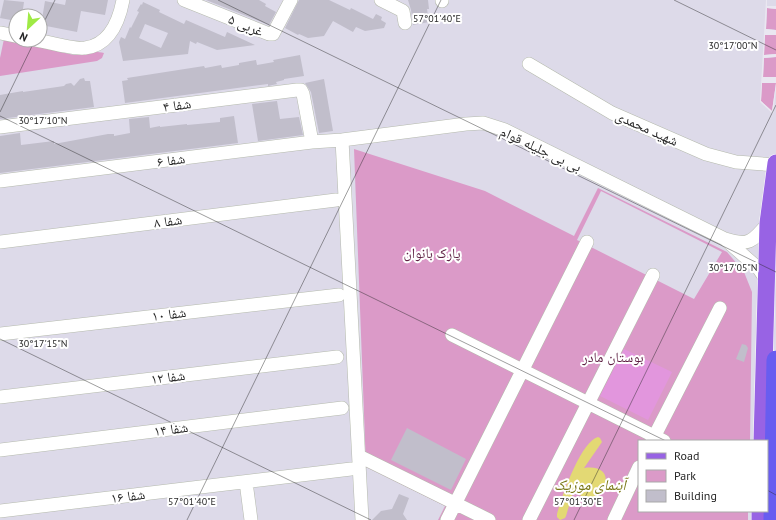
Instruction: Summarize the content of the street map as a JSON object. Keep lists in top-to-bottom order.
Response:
{
  "streets": {
    "street": [
      "غربی ۵",
      "شفا ۴",
      "شهید محمدی",
      "بی بی جلیله قوام",
      "شفا ۶",
      "شفا ۸",
      "شفا ۱۰",
      "شفا ۱۲",
      "شفا ۱۴",
      "شفا ۱۶"
    ]
  },
  "crossings": [
    ["شفا ۴", "شفا ۶"],
    ["بی بی جلیله قوام", "شفا ۶"]
  ],
  "water": ["آبنمای موزیک"],
  "parks": ["پارک بانوان", "بوستان مادر"],
  "legend": ["Road", "Park", "Building"],
  "north": "bottom left",
  "coordinates": [
    "57°01'40\"E",
    "30°17'00\"N",
    "30°17'10\"N",
    "30°17'05\"N",
    "30°17'15\"N",
    "57°01'30\"E"
  ]
}
